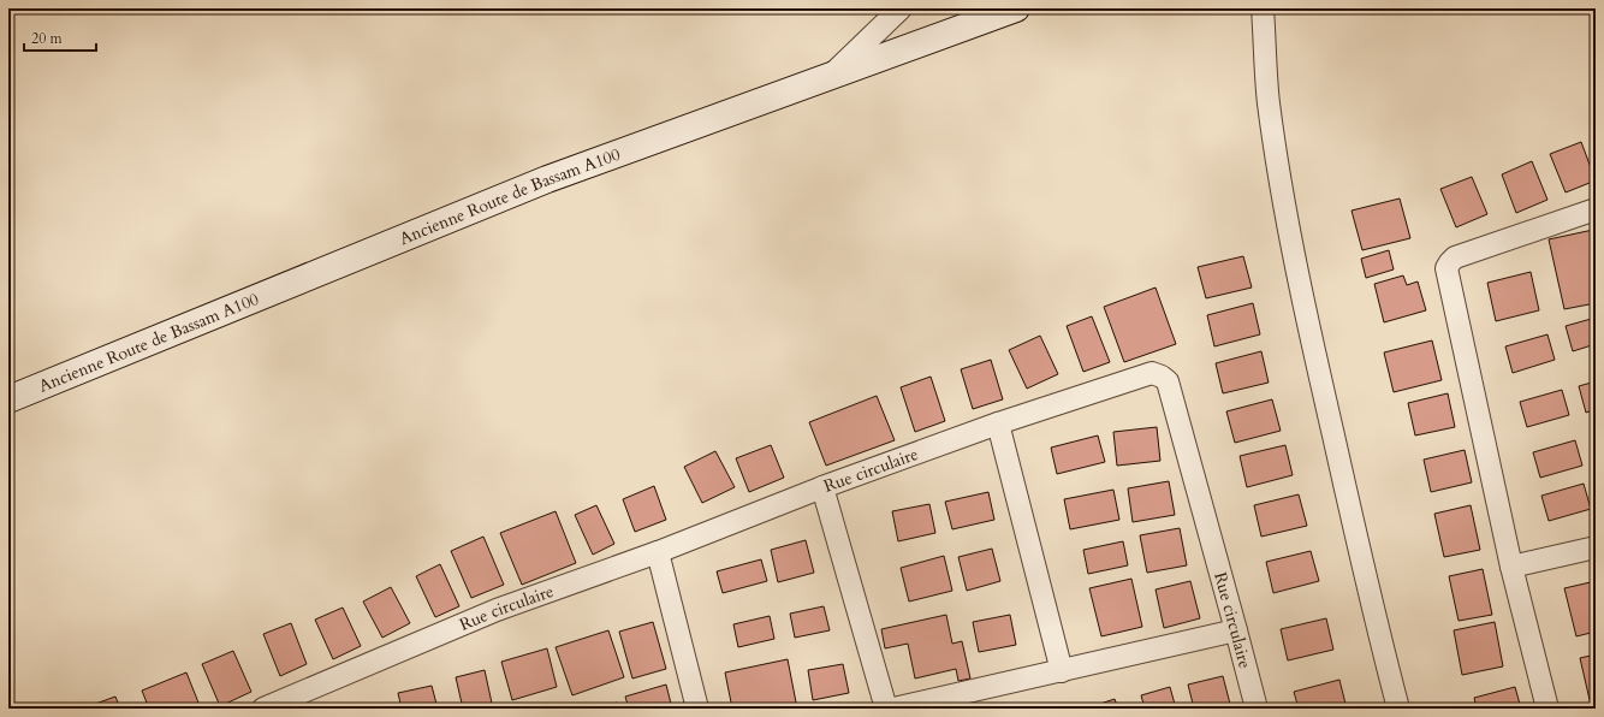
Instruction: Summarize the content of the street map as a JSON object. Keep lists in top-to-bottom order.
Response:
{
  "streets": {
    "main road": ["Ancienne Route de Bassam A100"],
    "street": ["Rue circulaire"]
  },
  "scale_bar": "20 m"
}
